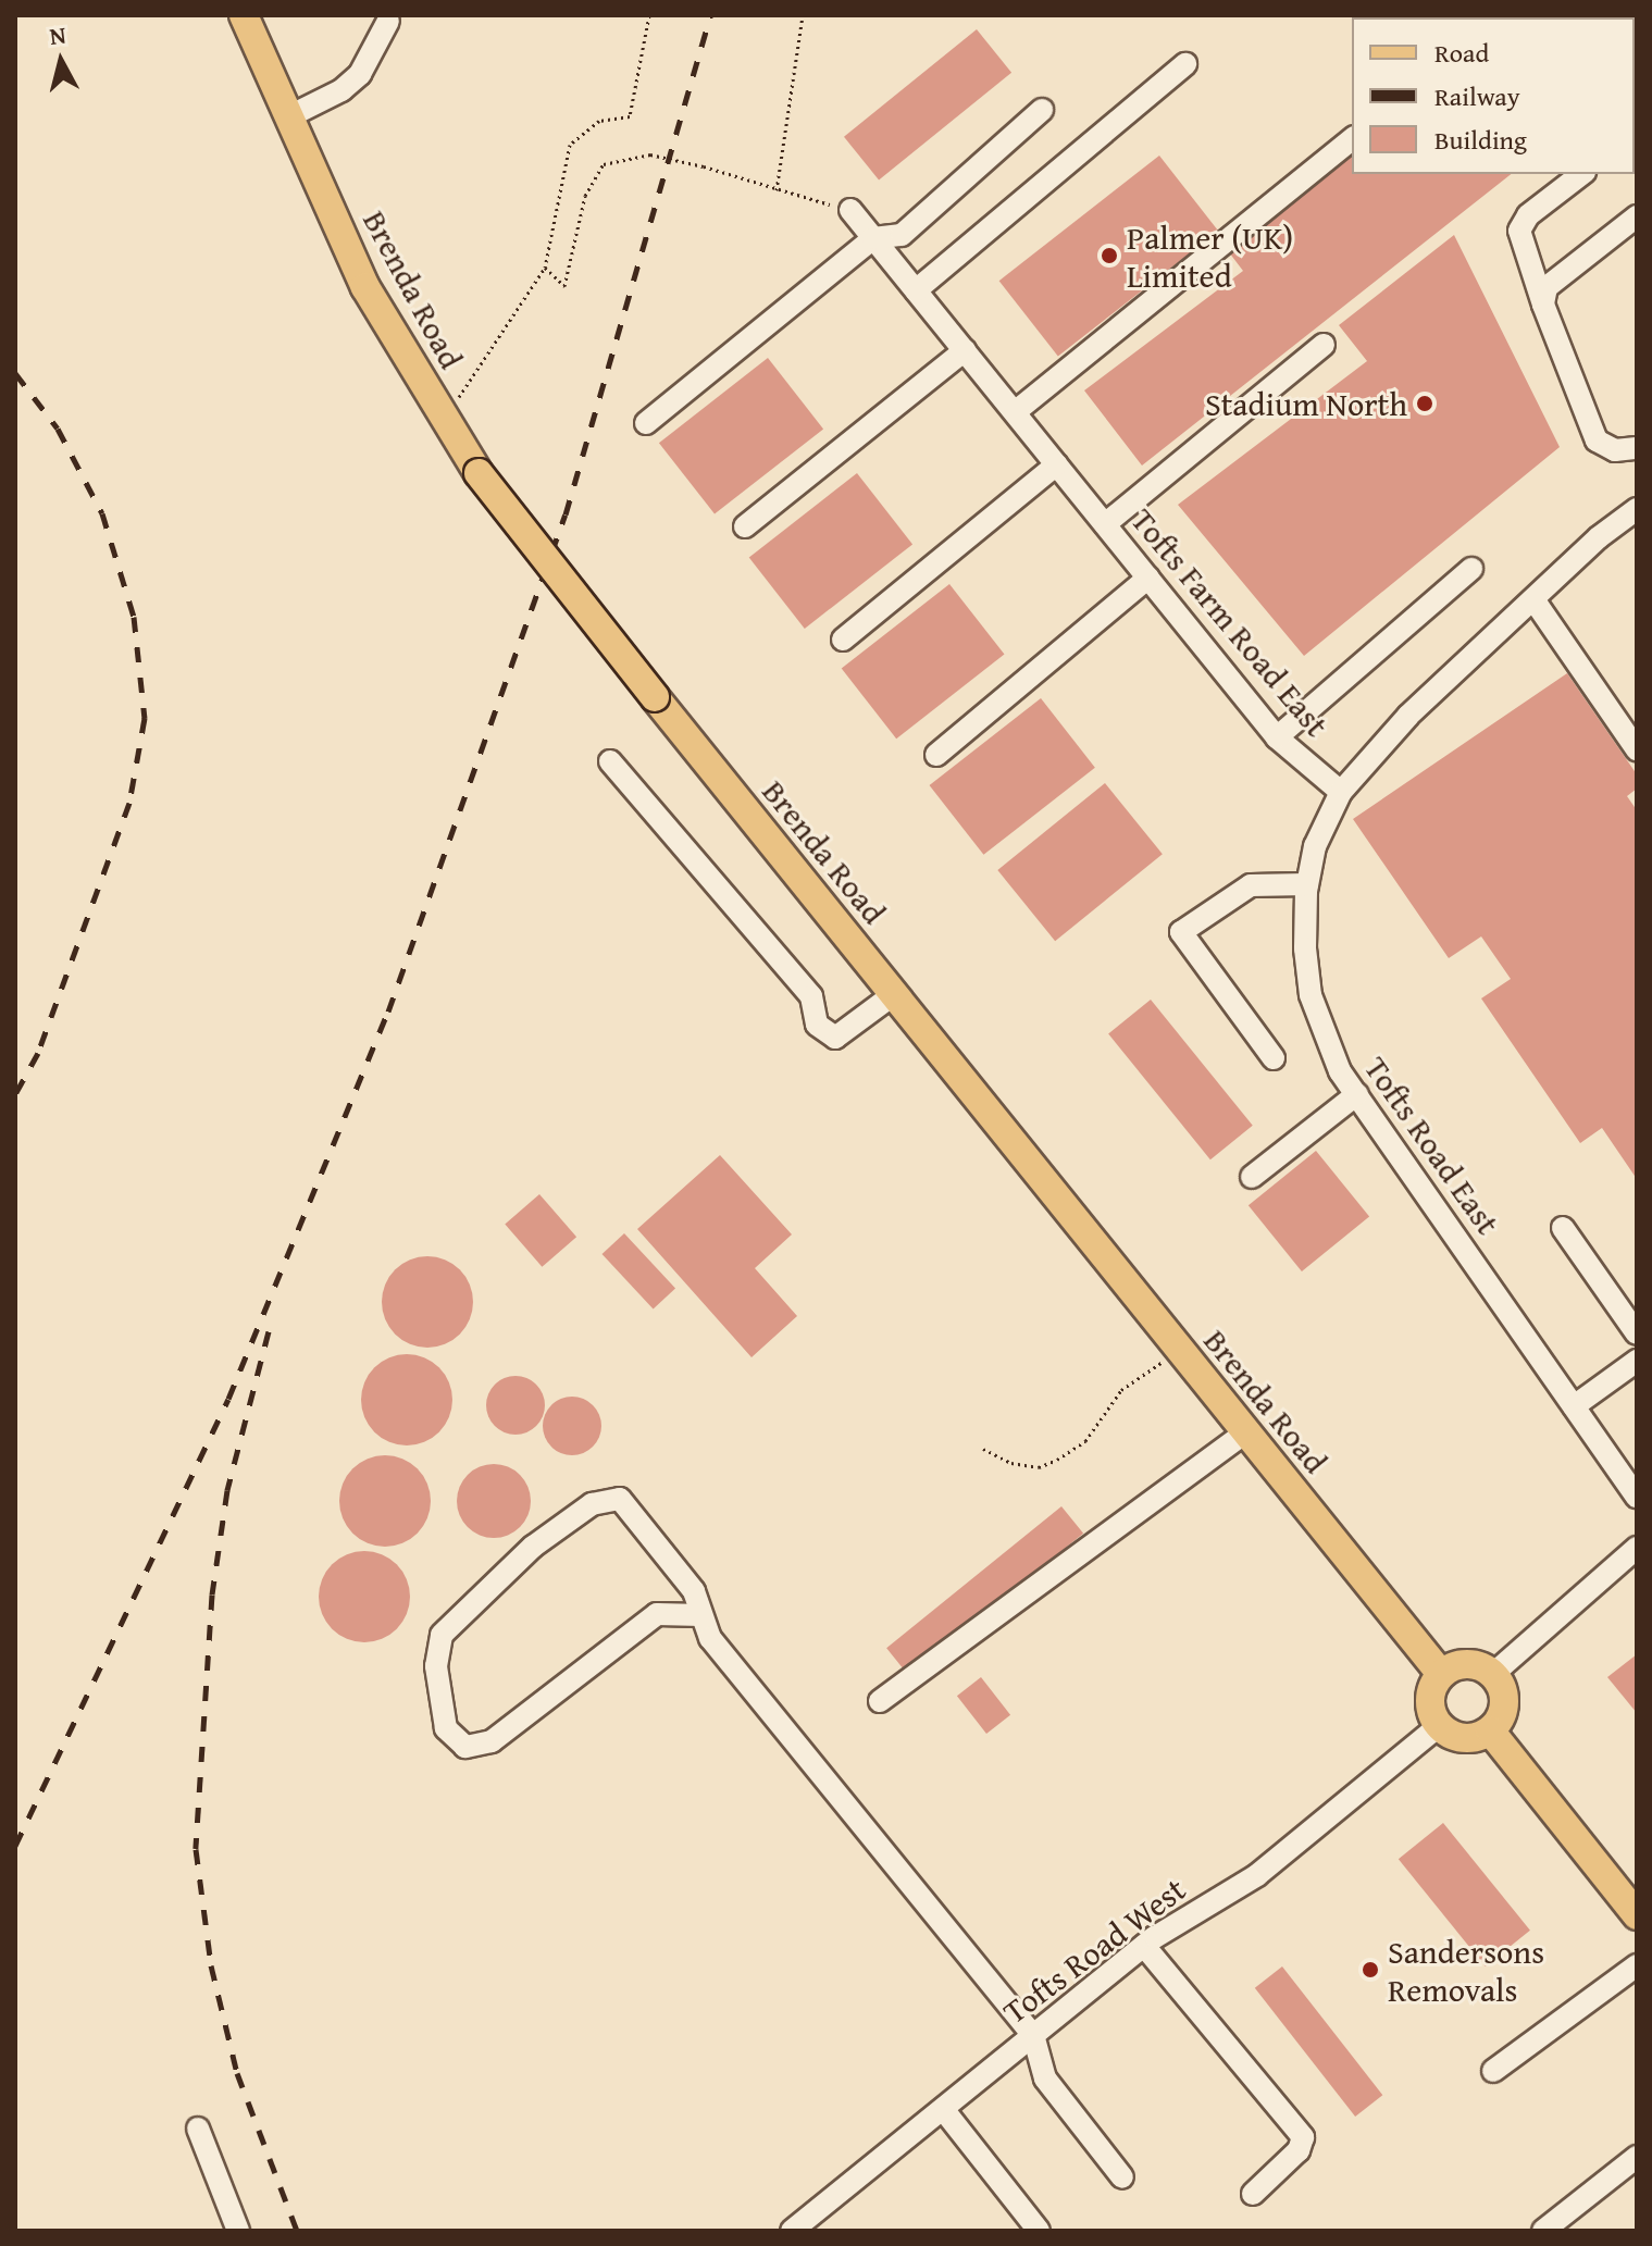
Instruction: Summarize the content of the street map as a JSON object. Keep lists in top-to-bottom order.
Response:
{
  "streets": {
    "main road": ["Brenda Road"],
    "street": ["Tofts Farm Road East", "Tofts Road East", "Tofts Road West"]
  },
  "crossings": [
    ["Brenda Road", "Tofts Road West"],
    ["Tofts Farm Road East", "Tofts Road East"]
  ],
  "places": ["Palmer (UK) Limited", "Stadium North", "Sandersons Removals"],
  "legend": ["Road", "Railway", "Building"],
  "north": "top"
}
